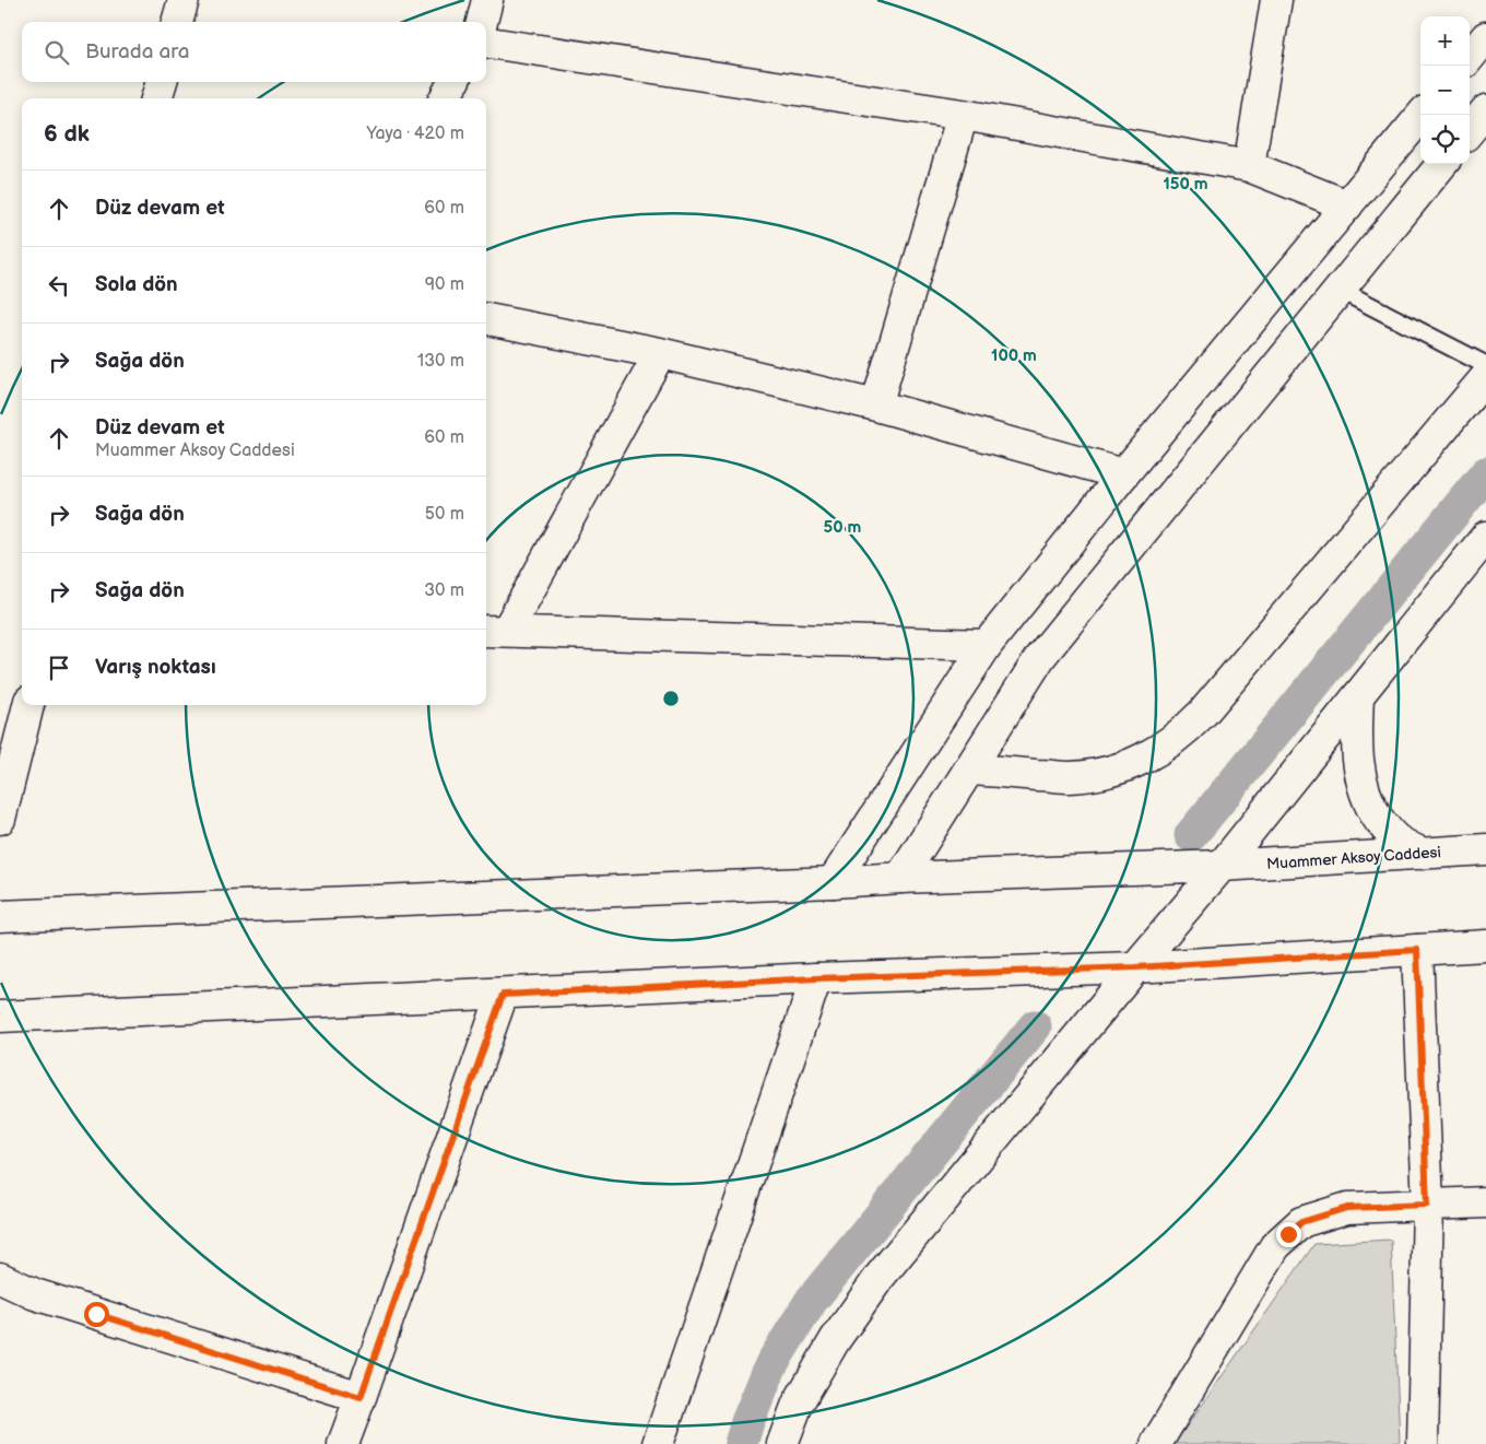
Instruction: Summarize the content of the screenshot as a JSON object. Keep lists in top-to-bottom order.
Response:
{
  "streets": {
    "street": ["Muammer Aksoy Caddesi"]
  },
  "page": {
    "map_buttons": ["+", "−"],
    "search": "Burada ara",
    "heading": ["6 dk", "Yaya · 420 m"],
    "list": [
      ["Düz devam et", "60 m"],
      ["Sola dön", "90 m"],
      ["Sağa dön", "130 m"],
      ["Düz devam et", "Muammer Aksoy Caddesi", "60 m"],
      ["Sağa dön", "50 m"],
      ["Sağa dön", "30 m"],
      "Varış noktası"
    ]
  },
  "rings": ["150 m", "100 m", "50 m"]
}
